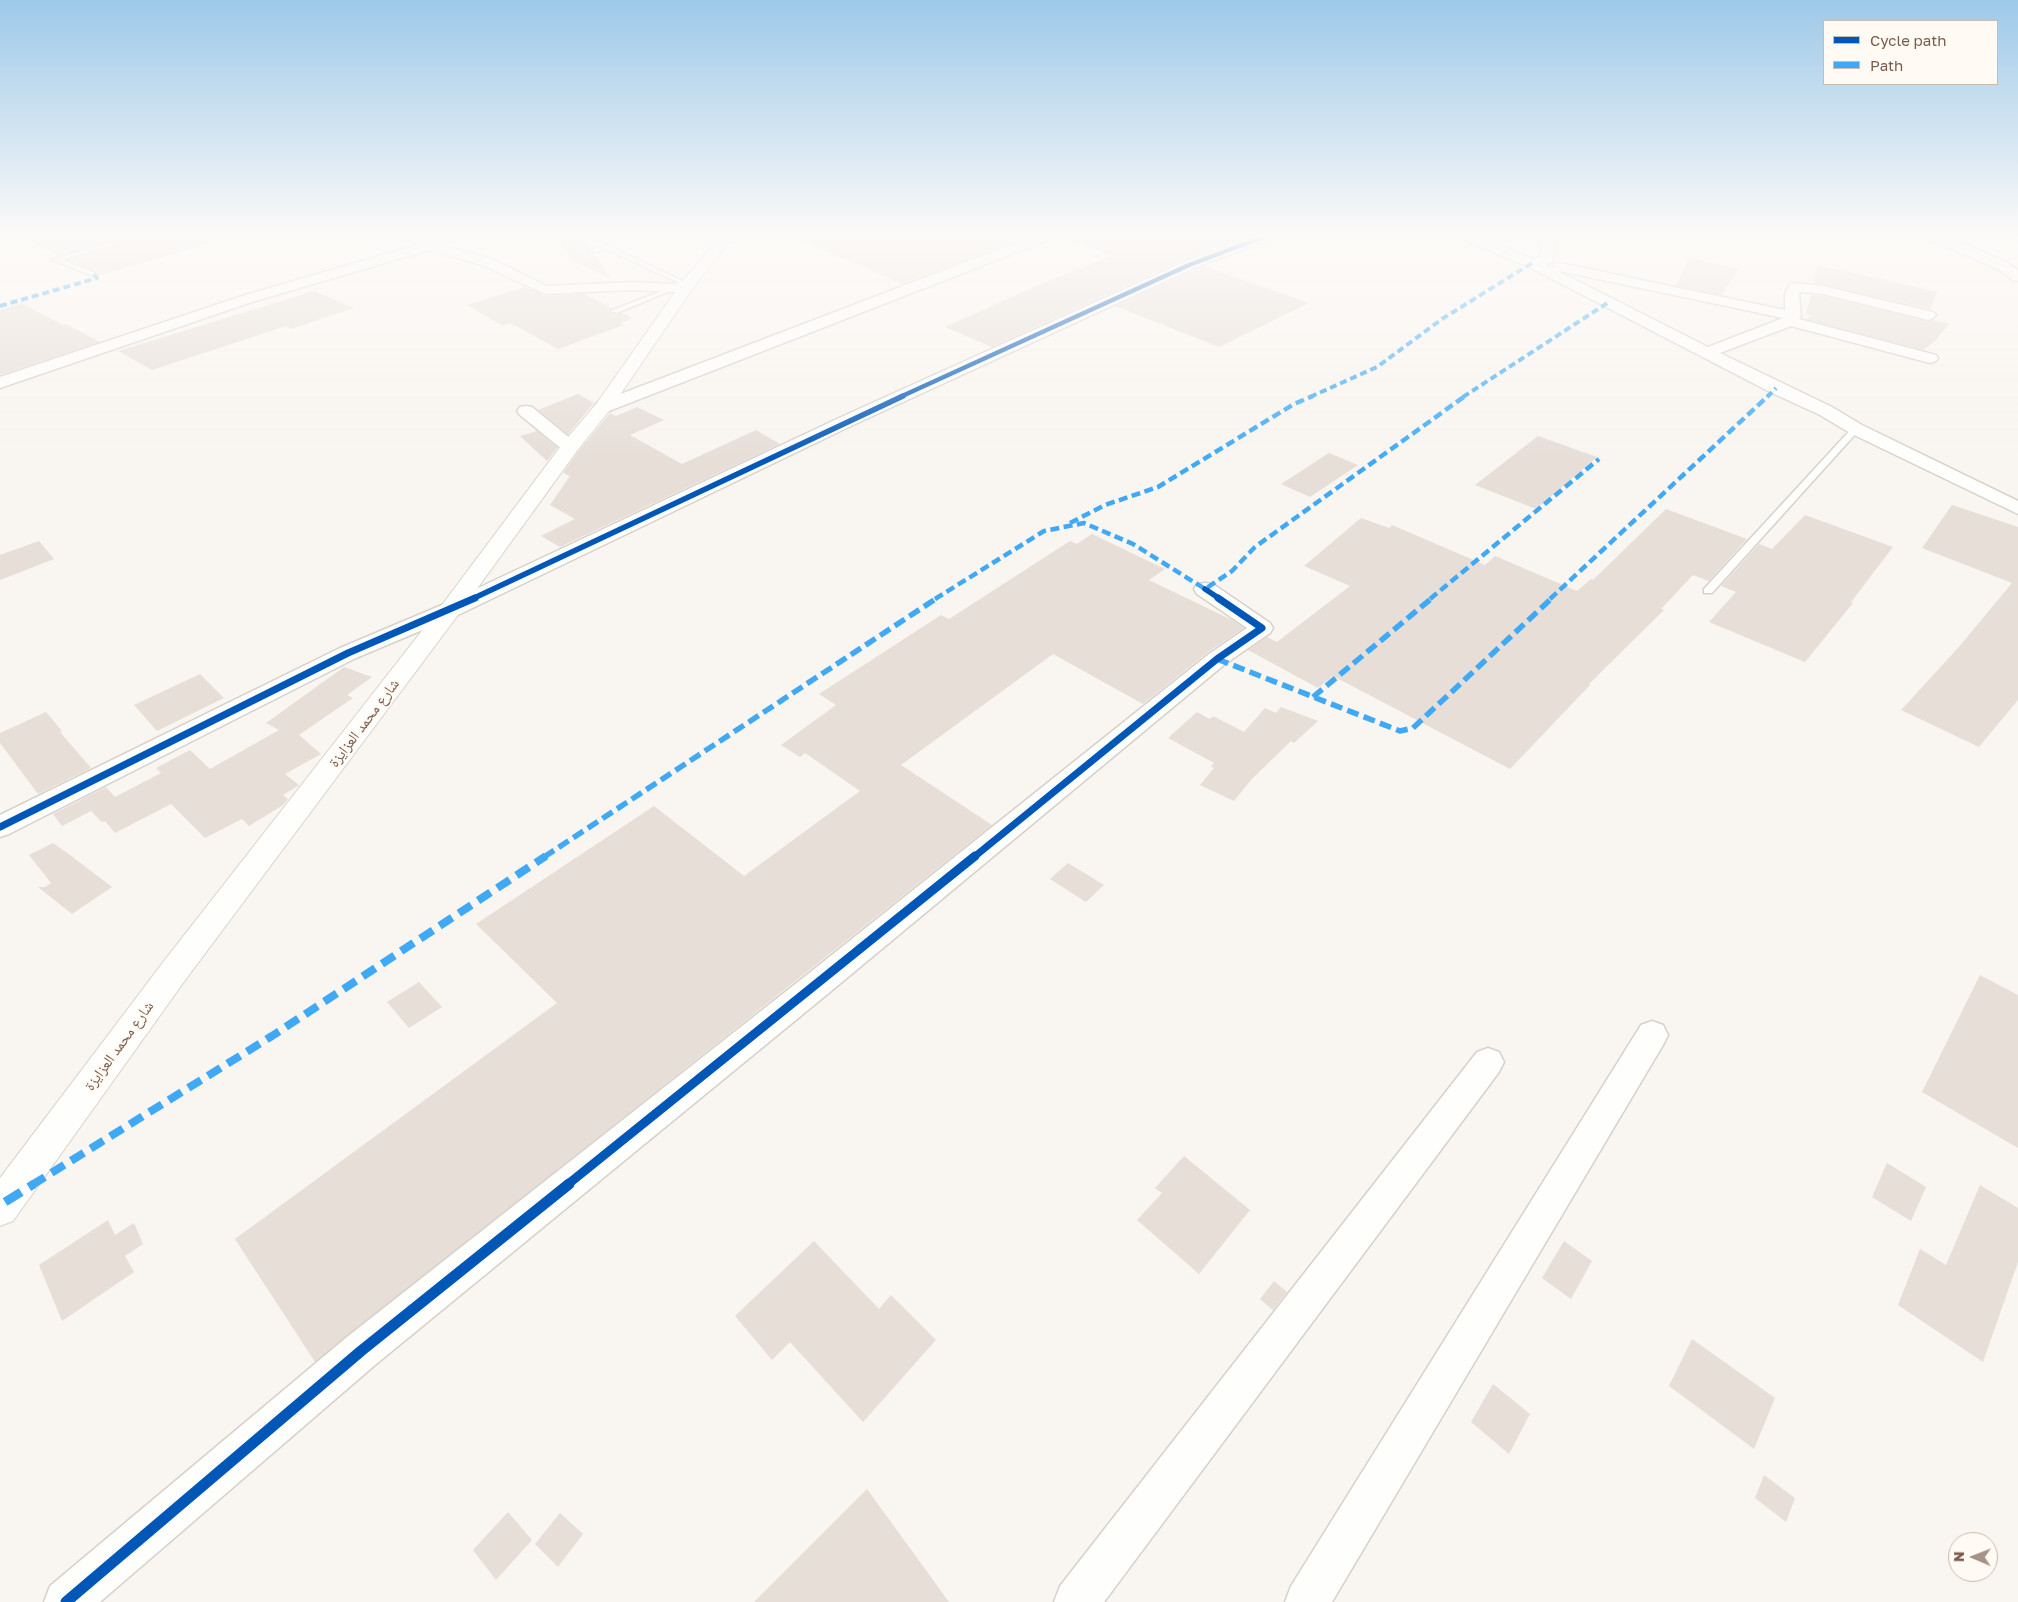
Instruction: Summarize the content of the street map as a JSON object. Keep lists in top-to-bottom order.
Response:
{
  "streets": {
    "main road": ["شارع محمد العزايزة"]
  },
  "legend": ["Cycle path", "Path"],
  "north": "left"
}
